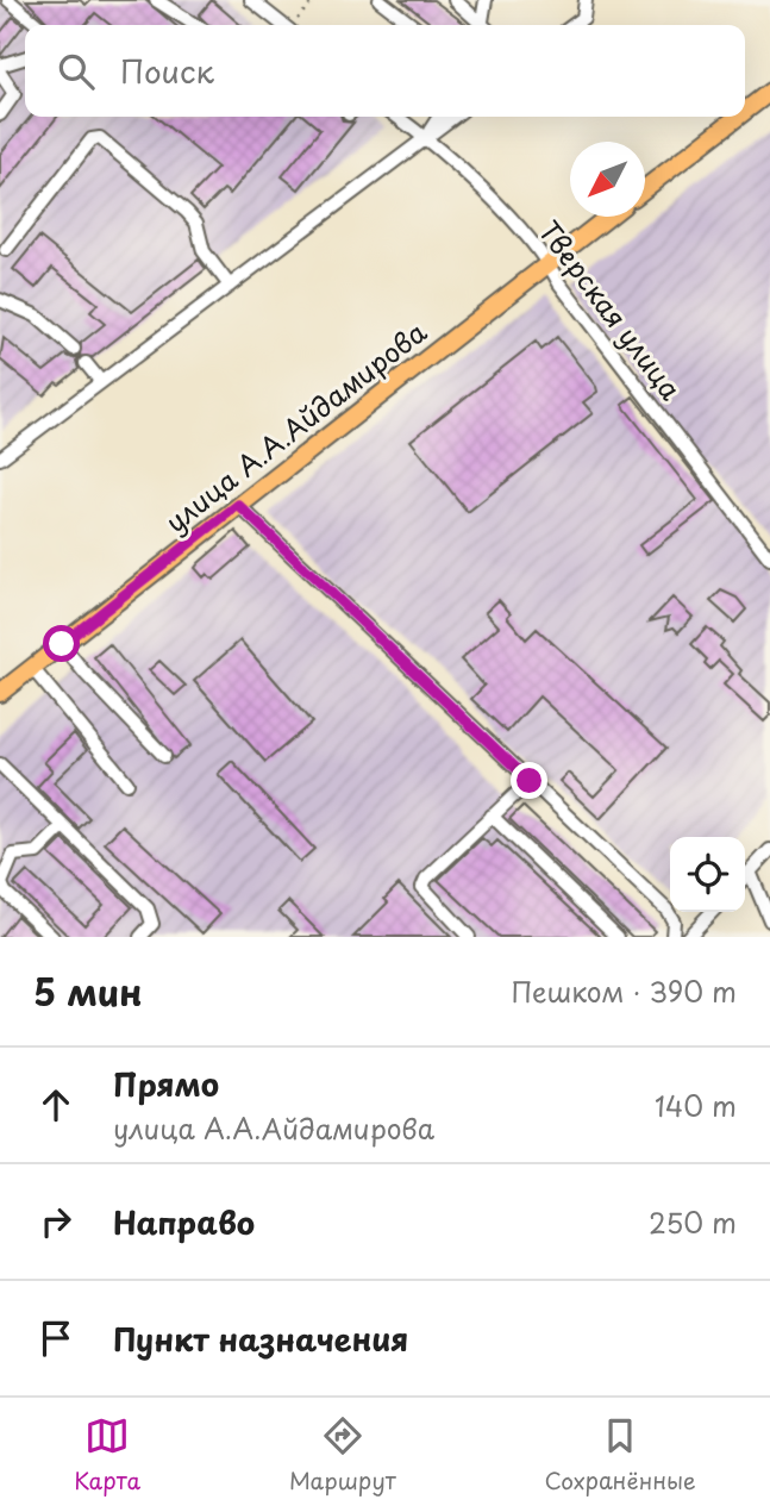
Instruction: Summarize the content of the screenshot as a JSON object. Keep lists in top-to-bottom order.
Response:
{
  "streets": {
    "main road": ["улица А.А.Айдамирова"],
    "street": ["Тверская улица"]
  },
  "crossings": [
    ["Тверская улица", "улица А.А.Айдамирова"]
  ],
  "north": "bottom left",
  "page": {
    "search": "Поиск",
    "heading": ["5 мин", "Пешком · 390 m"],
    "list": [
      ["Прямо", "улица А.А.Айдамирова", "140 m"],
      ["Направо", "250 m"],
      "Пункт назначения"
    ],
    "nav": ["Карта", "Маршрут", "Сохранённые"]
  }
}
